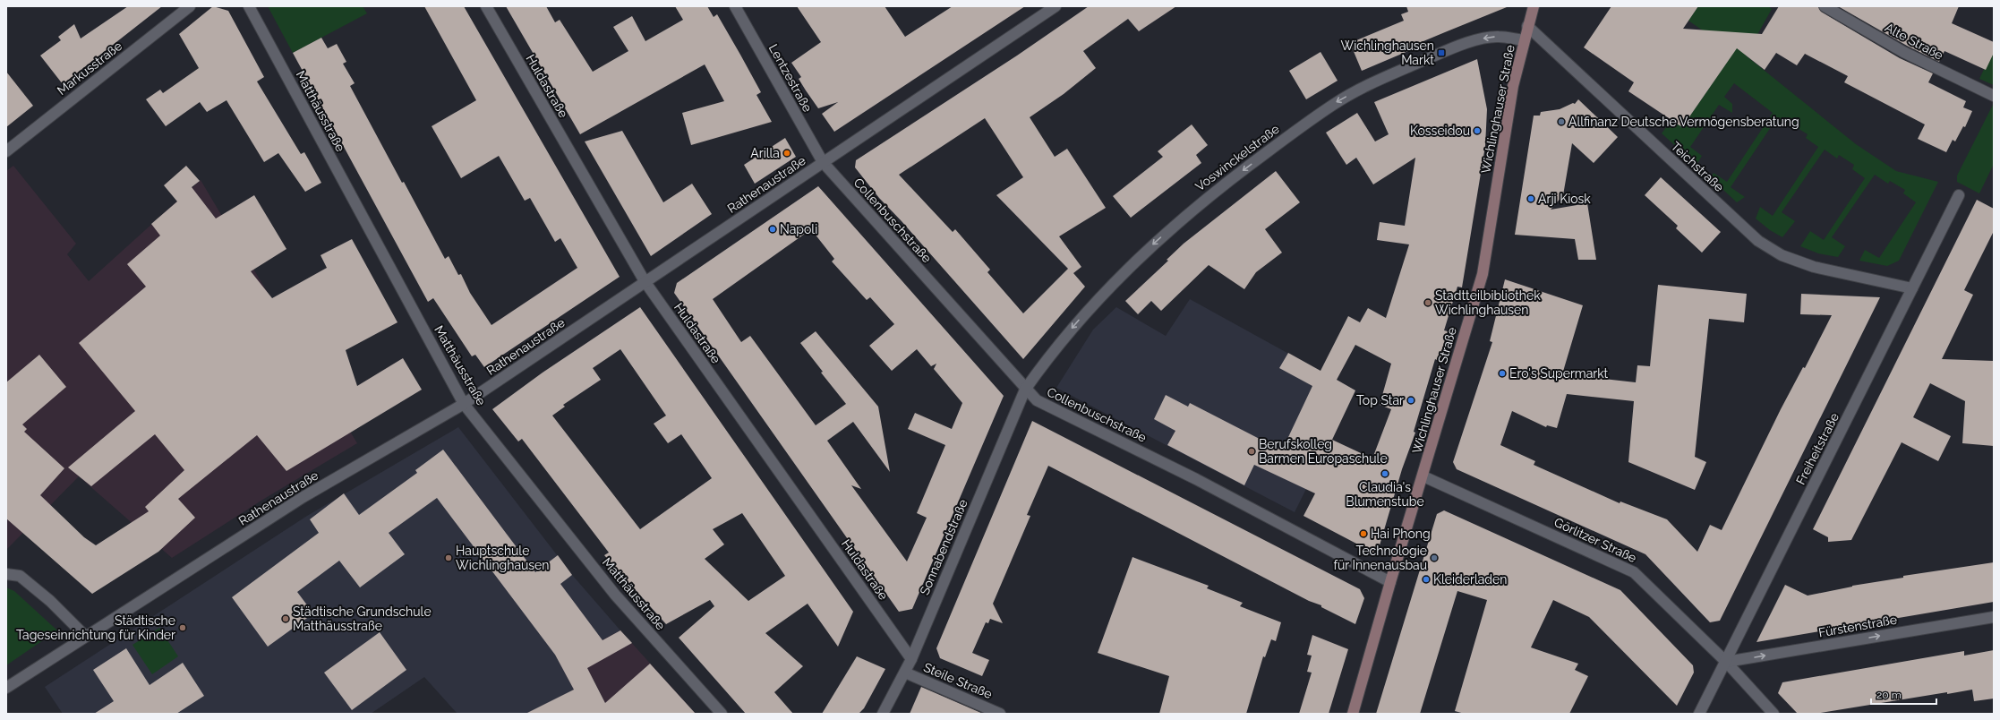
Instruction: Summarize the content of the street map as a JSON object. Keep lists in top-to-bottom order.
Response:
{
  "streets": {
    "street": [
      "Alte Straße",
      "Markusstraße",
      "Lentzestraße",
      "Huldastraße",
      "Wichlinghauser Straße",
      "Matthäusstraße",
      "Voswinckelstraße",
      "Teichstraße",
      "Rathenaustraße",
      "Collenbuschstraße",
      "Freiheitstraße",
      "Görlitzer Straße",
      "Sonnabendstraße",
      "Fürstenstraße",
      "Steile Straße"
    ]
  },
  "crossings": [
    ["Lentzestraße", "Rathenaustraße"],
    ["Lentzestraße", "Collenbuschstraße"],
    ["Huldastraße", "Rathenaustraße"],
    ["Huldastraße", "Sonnabendstraße"],
    ["Wichlinghauser Straße", "Voswinckelstraße"],
    ["Wichlinghauser Straße", "Teichstraße"],
    ["Wichlinghauser Straße", "Collenbuschstraße"],
    ["Wichlinghauser Straße", "Görlitzer Straße"],
    ["Matthäusstraße", "Rathenaustraße"],
    ["Voswinckelstraße", "Collenbuschstraße"],
    ["Voswinckelstraße", "Sonnabendstraße"],
    ["Teichstraße", "Freiheitstraße"],
    ["Rathenaustraße", "Collenbuschstraße"],
    ["Collenbuschstraße", "Sonnabendstraße"],
    ["Freiheitstraße", "Görlitzer Straße"],
    ["Freiheitstraße", "Fürstenstraße"],
    ["Görlitzer Straße", "Fürstenstraße"],
    ["Sonnabendstraße", "Steile Straße"]
  ],
  "one_way": ["Voswinckelstraße", "Fürstenstraße"],
  "places": {
    "transit": ["Wichlinghausen Markt"],
    "other": [
      "Allfinanz Deutsche Vermögensberatung",
      "Kosseidou",
      "Arilla",
      "Arji Kiosk",
      "Napoli",
      "Stadtteilbibliothek Wichlinghausen",
      "Ero's Supermarkt",
      "Top Star",
      "Berufskolleg Barmen Europaschule",
      "Claudia's Blumenstube",
      "Hai Phong",
      "Hauptschule Wichlinghausen",
      "Technologie für Innenausbau",
      "Kleiderladen",
      "Städtische Grundschule Matthäusstraße",
      "Städtische Tageseinrichtung für Kinder"
    ]
  },
  "scale_bar": "20 m"
}
